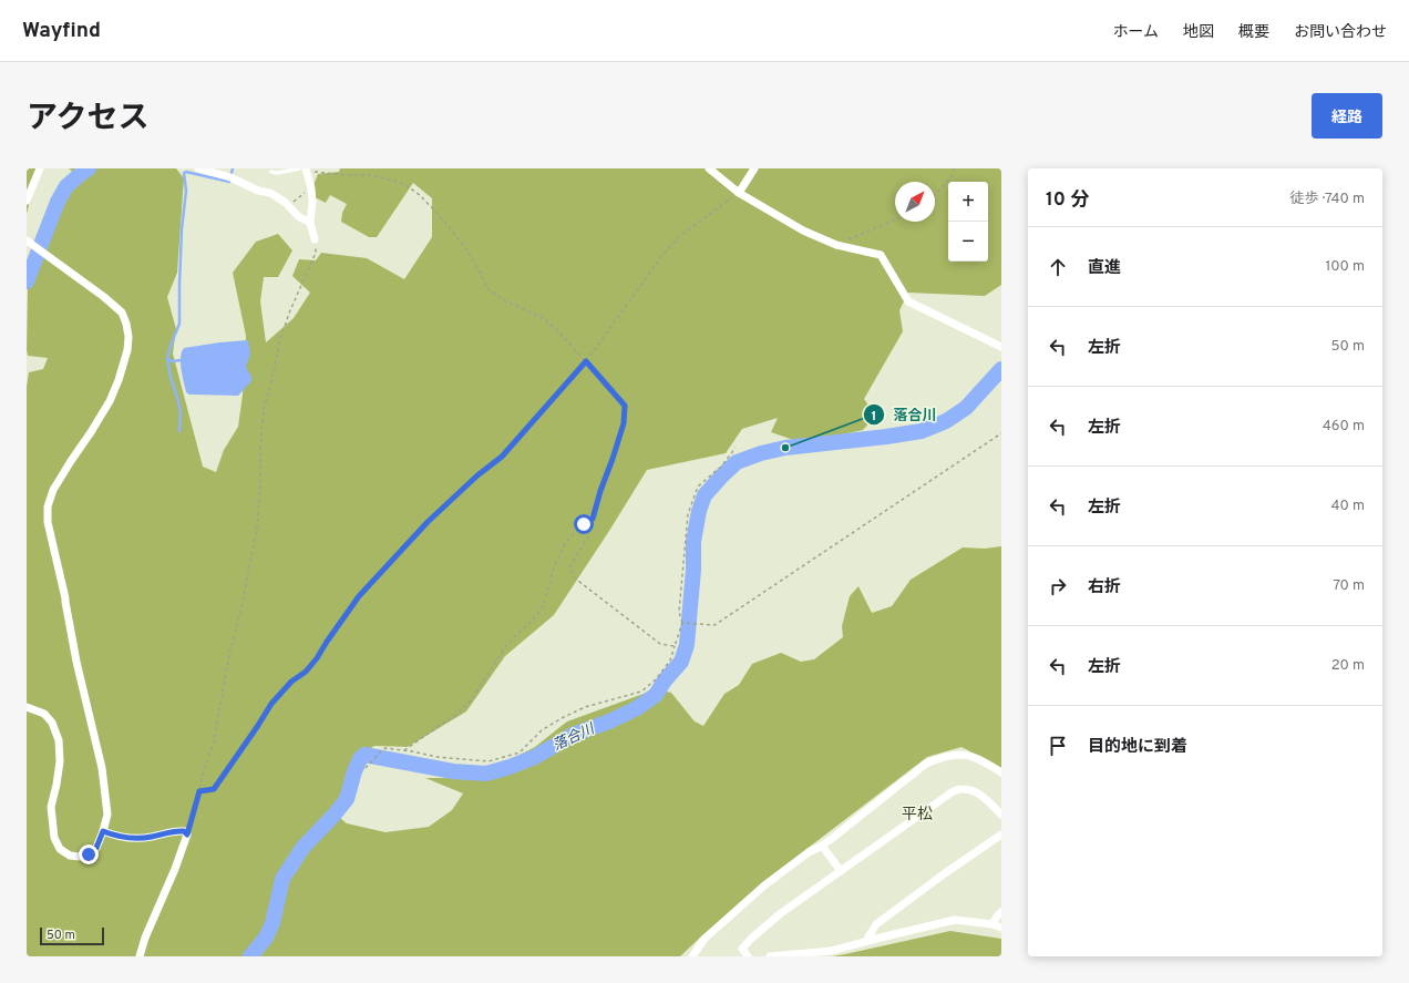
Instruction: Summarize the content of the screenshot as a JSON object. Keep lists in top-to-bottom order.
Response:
{
  "districts": ["平松"],
  "water": ["落合川"],
  "places": ["落合川"],
  "scale_bar": "50 m",
  "north": "top right",
  "page": {
    "header": "Wayfind",
    "nav": [
      "ホーム",
      "地図",
      "概要",
      "お問い合わせ"
    ],
    "title": "アクセス",
    "buttons": "経路",
    "heading": ["10 分", "徒歩 · 740 m"],
    "map_buttons": ["+", "−"],
    "list": [
      ["直進", "100 m"],
      ["左折", "50 m"],
      ["左折", "460 m"],
      ["左折", "40 m"],
      ["右折", "70 m"],
      ["左折", "20 m"],
      "目的地に到着"
    ],
    "scale": "50 m"
  }
}
